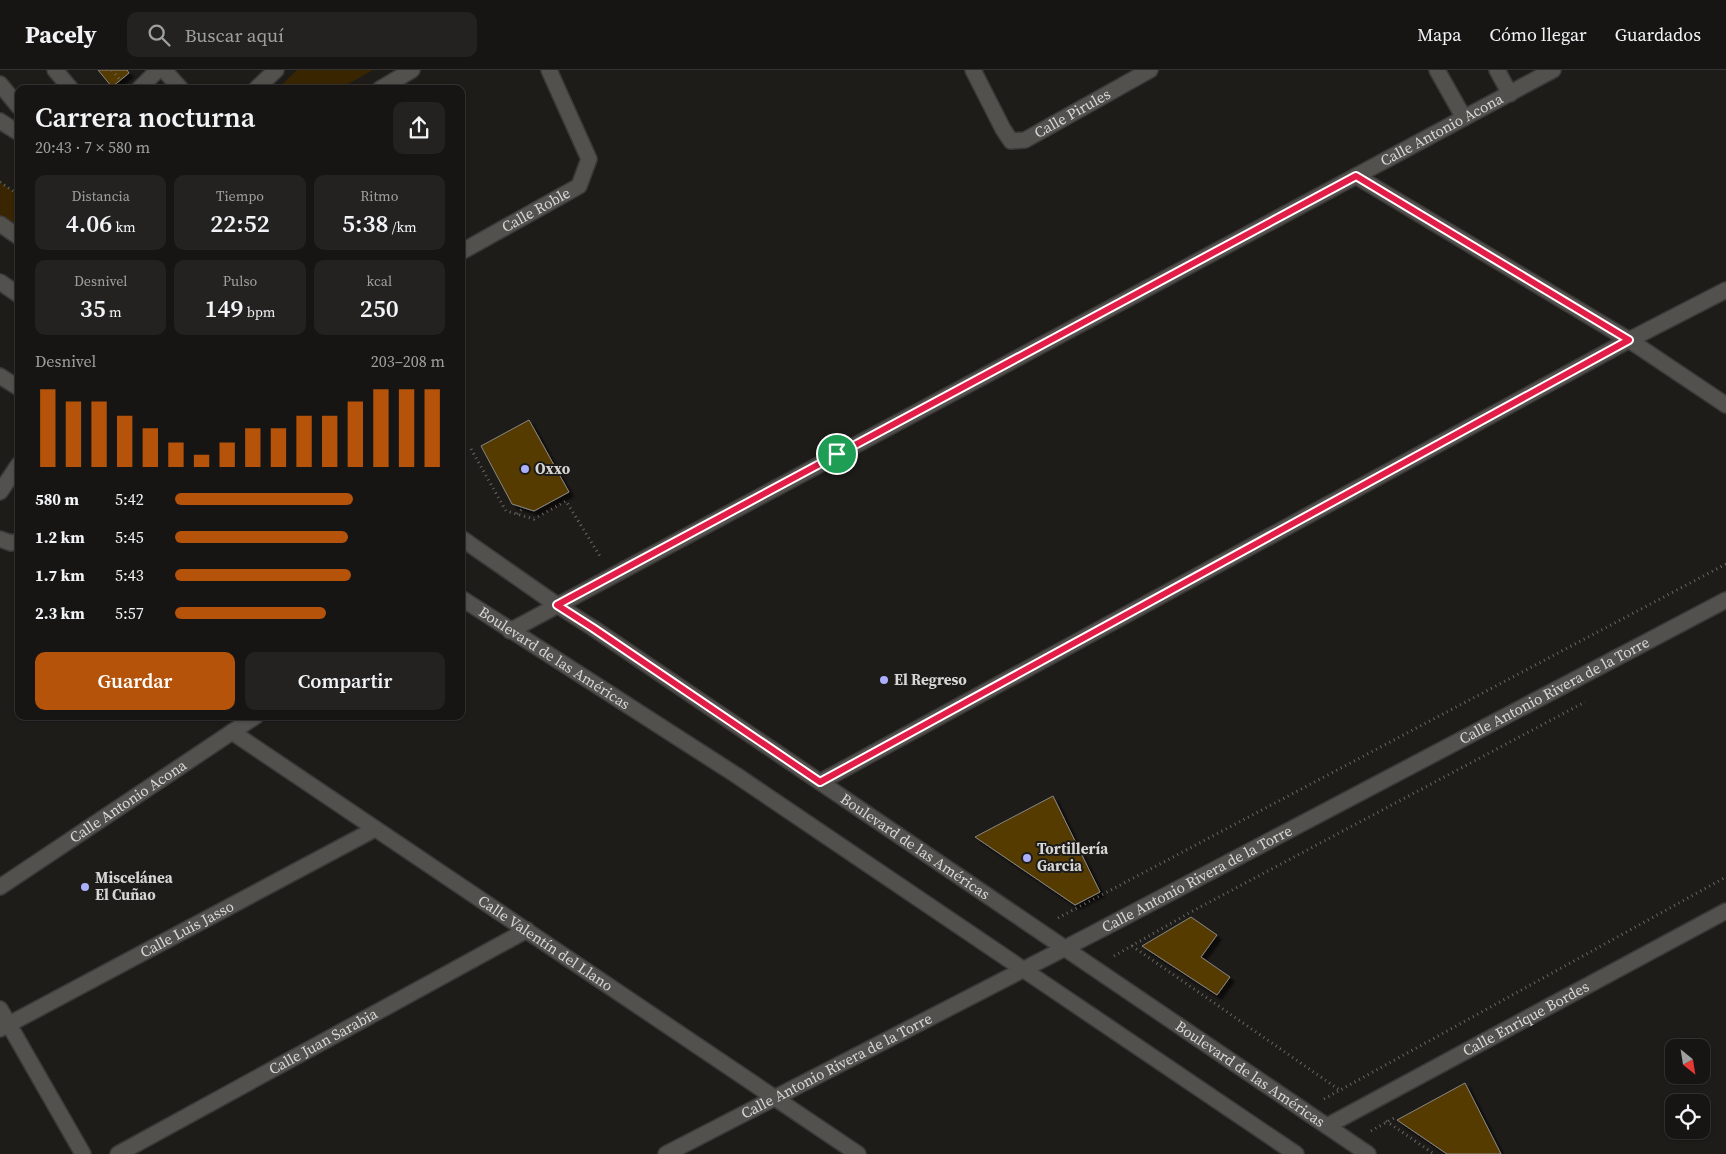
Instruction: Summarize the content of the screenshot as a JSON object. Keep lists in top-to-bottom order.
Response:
{
  "streets": {
    "street": [
      "Calle Pirules",
      "Calle Antonio Acona",
      "Calle Roble",
      "Boulevard de las Américas",
      "Calle Antonio Rivera de la Torre",
      "Calle Luis Jasso",
      "Calle Valentín del Llano",
      "Calle Enrique Bordes",
      "Calle Juan Sarabia"
    ]
  },
  "crossings": [
    ["Calle Antonio Acona", "Boulevard de las Américas"],
    ["Calle Antonio Acona", "Calle Valentín del Llano"],
    ["Boulevard de las Américas", "Calle Antonio Rivera de la Torre"],
    ["Boulevard de las Américas", "Calle Enrique Bordes"],
    ["Calle Antonio Rivera de la Torre", "Calle Valentín del Llano"],
    ["Calle Luis Jasso", "Calle Valentín del Llano"],
    ["Calle Valentín del Llano", "Calle Juan Sarabia"]
  ],
  "places": [
    "Oxxo",
    "El Regreso",
    "Tortillería Garcia",
    "Miscelánea El Cuñao"
  ],
  "north": "bottom right",
  "page": {
    "header": "Pacely",
    "search": "Buscar aquí",
    "nav": ["Mapa", "Cómo llegar", "Guardados"],
    "heading": ["Carrera nocturna", "20:43 · 7 × 580 m"],
    "stats": [
      ["Distancia", "4.06 km"],
      ["Tiempo", "22:52"],
      ["Ritmo", "5:38 /km"],
      ["Desnivel", "35 m"],
      ["Pulso", "149 bpm"],
      ["kcal", "250"]
    ],
    "chart": ["Desnivel", "203–208 m"],
    "list": [
      {
        "name": "580 m",
        "note": "5:42"
      },
      {
        "name": "1.2 km",
        "note": "5:45"
      },
      {
        "name": "1.7 km",
        "note": "5:43"
      },
      {
        "name": "2.3 km",
        "note": "5:57"
      }
    ],
    "buttons": ["Guardar", "Compartir"]
  }
}
